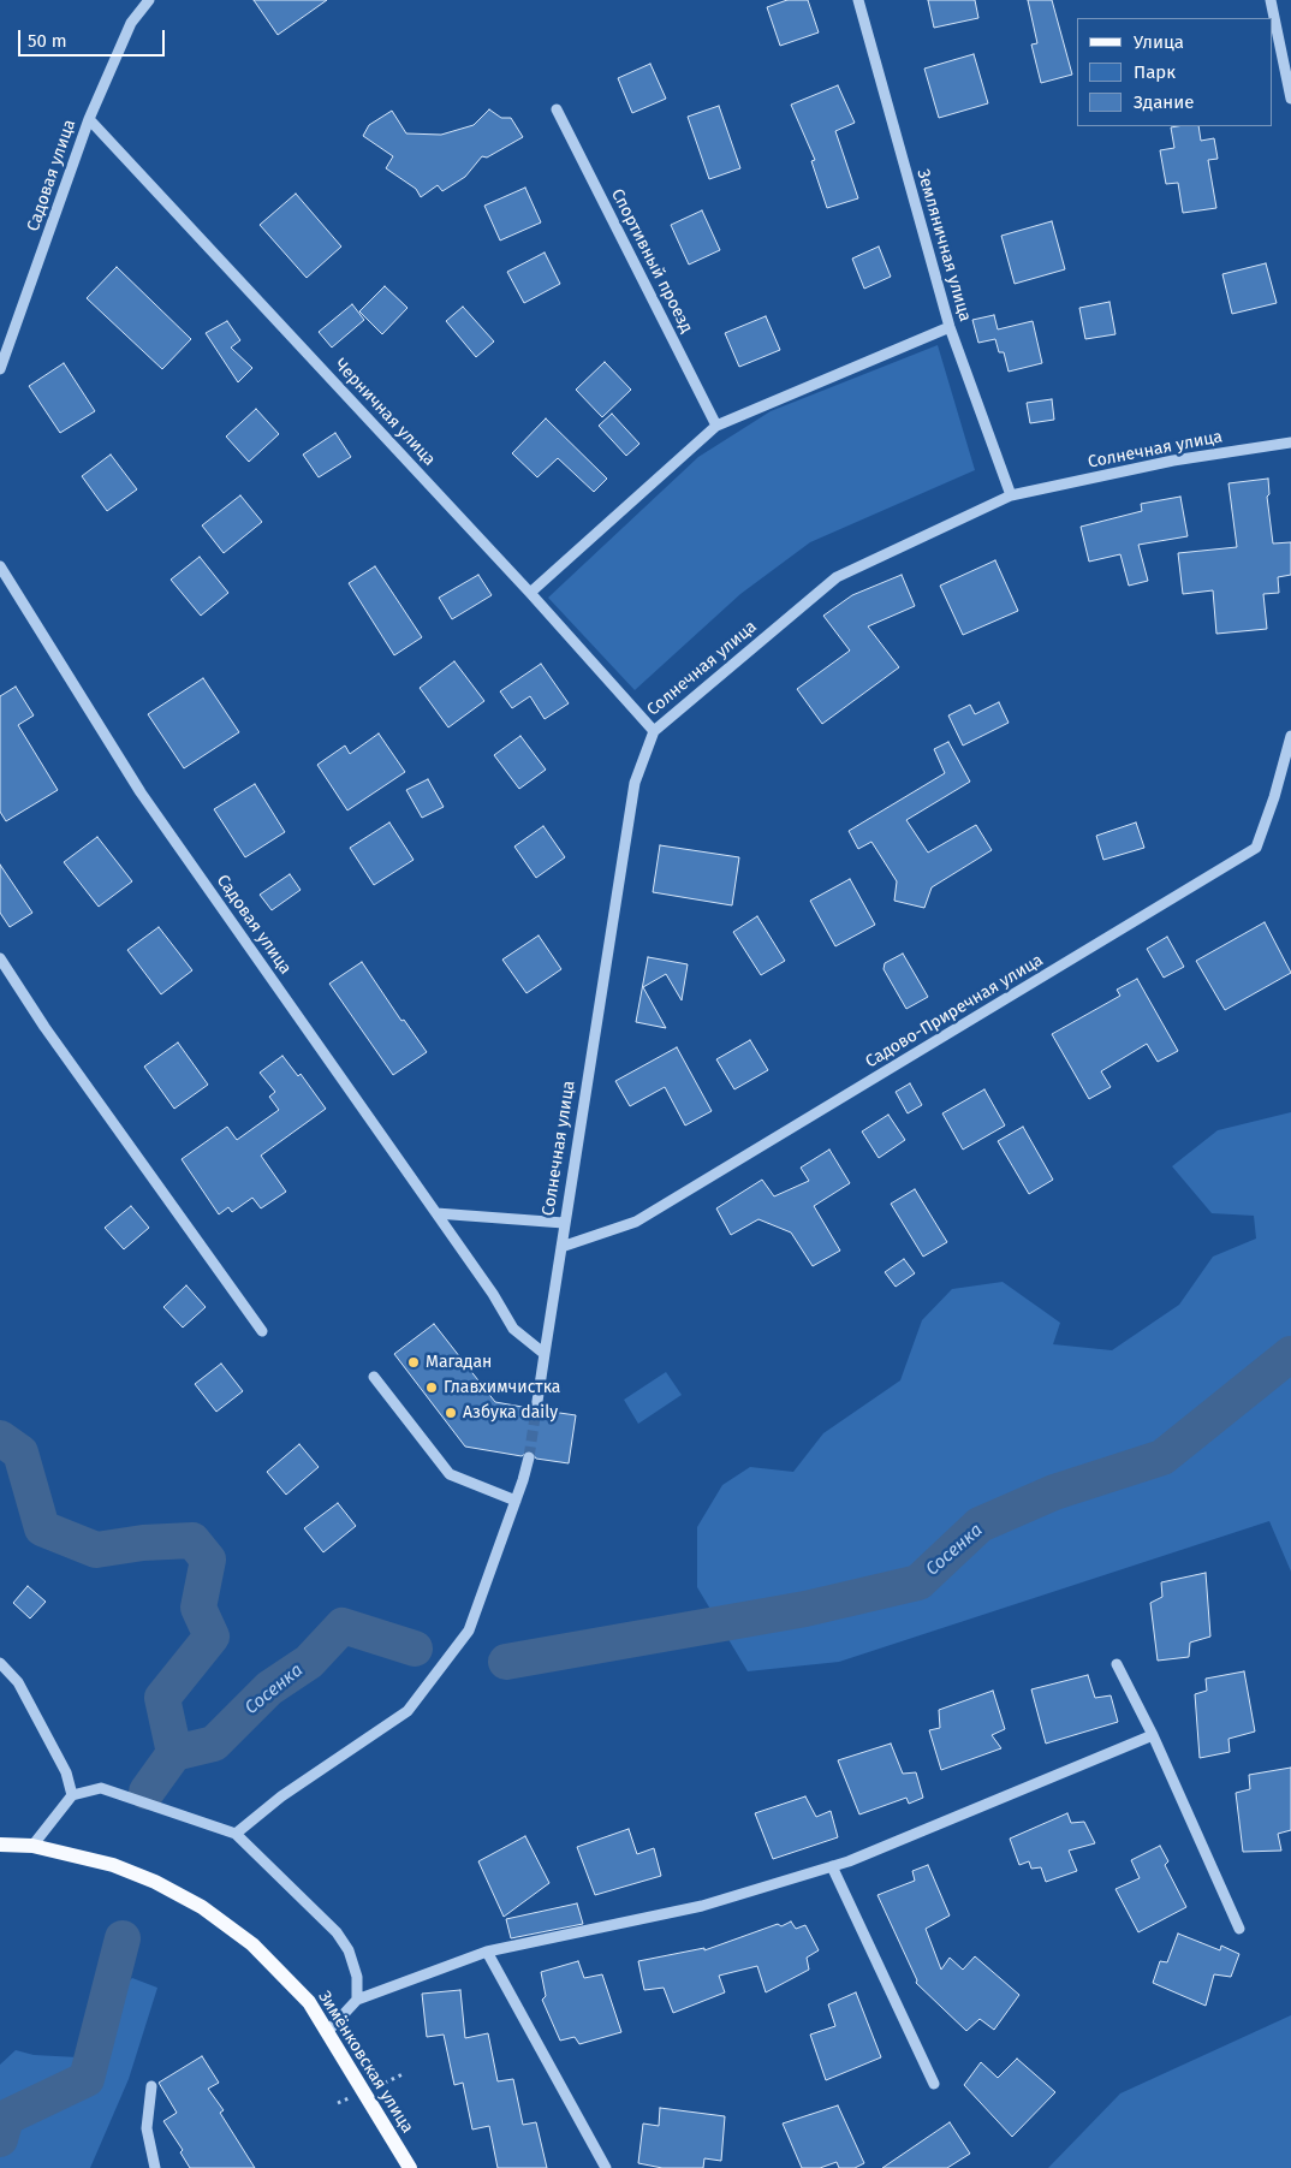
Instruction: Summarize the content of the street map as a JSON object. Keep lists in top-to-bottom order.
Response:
{
  "streets": {
    "main road": ["Зимёнковская улица"],
    "street": [
      "Садовая улица",
      "Земляничная улица",
      "Спортивный проезд",
      "Черничная улица",
      "Солнечная улица",
      "Садово-Приречная улица"
    ]
  },
  "crossings": [
    ["Садовая улица", "Черничная улица"],
    ["Садовая улица", "Солнечная улица"],
    ["Земляничная улица", "Солнечная улица"],
    ["Черничная улица", "Солнечная улица"],
    ["Солнечная улица", "Садово-Приречная улица"]
  ],
  "water": ["Сосенка"],
  "places": ["Магадан", "Главхимчистка", "Азбука daily"],
  "legend": ["Улица", "Парк", "Здание"],
  "scale_bar": "50 m"
}
